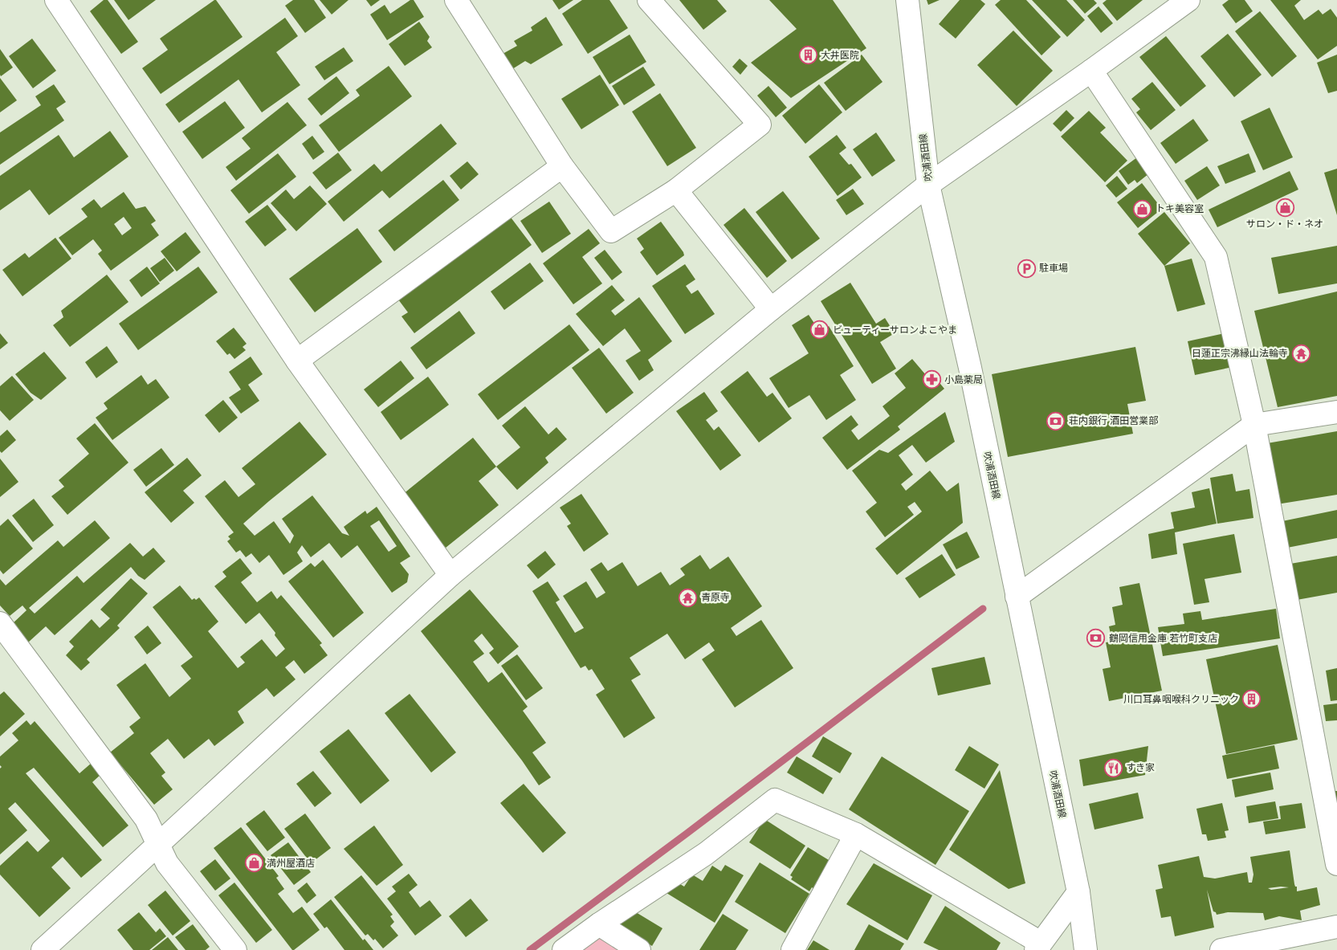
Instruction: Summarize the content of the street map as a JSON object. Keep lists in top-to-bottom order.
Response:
{
  "streets": {
    "street": ["吹浦酒田線"]
  },
  "places": {
    "building": ["大井医院", "川口耳鼻咽喉科クリニック"],
    "shop": [
      "サロン・ド・ネオ",
      "トキ美容室",
      "ビューティーサロンよこやま",
      "満州屋酒店"
    ],
    "parking": ["駐車場"],
    "temple": ["日蓮正宗沸縁山法輪寺", "青原寺"],
    "pharmacy": ["小島薬局"],
    "bank": ["荘内銀行 酒田営業部", "鶴岡信用金庫 若竹町支店"],
    "restaurant": ["すき家"]
  }
}
